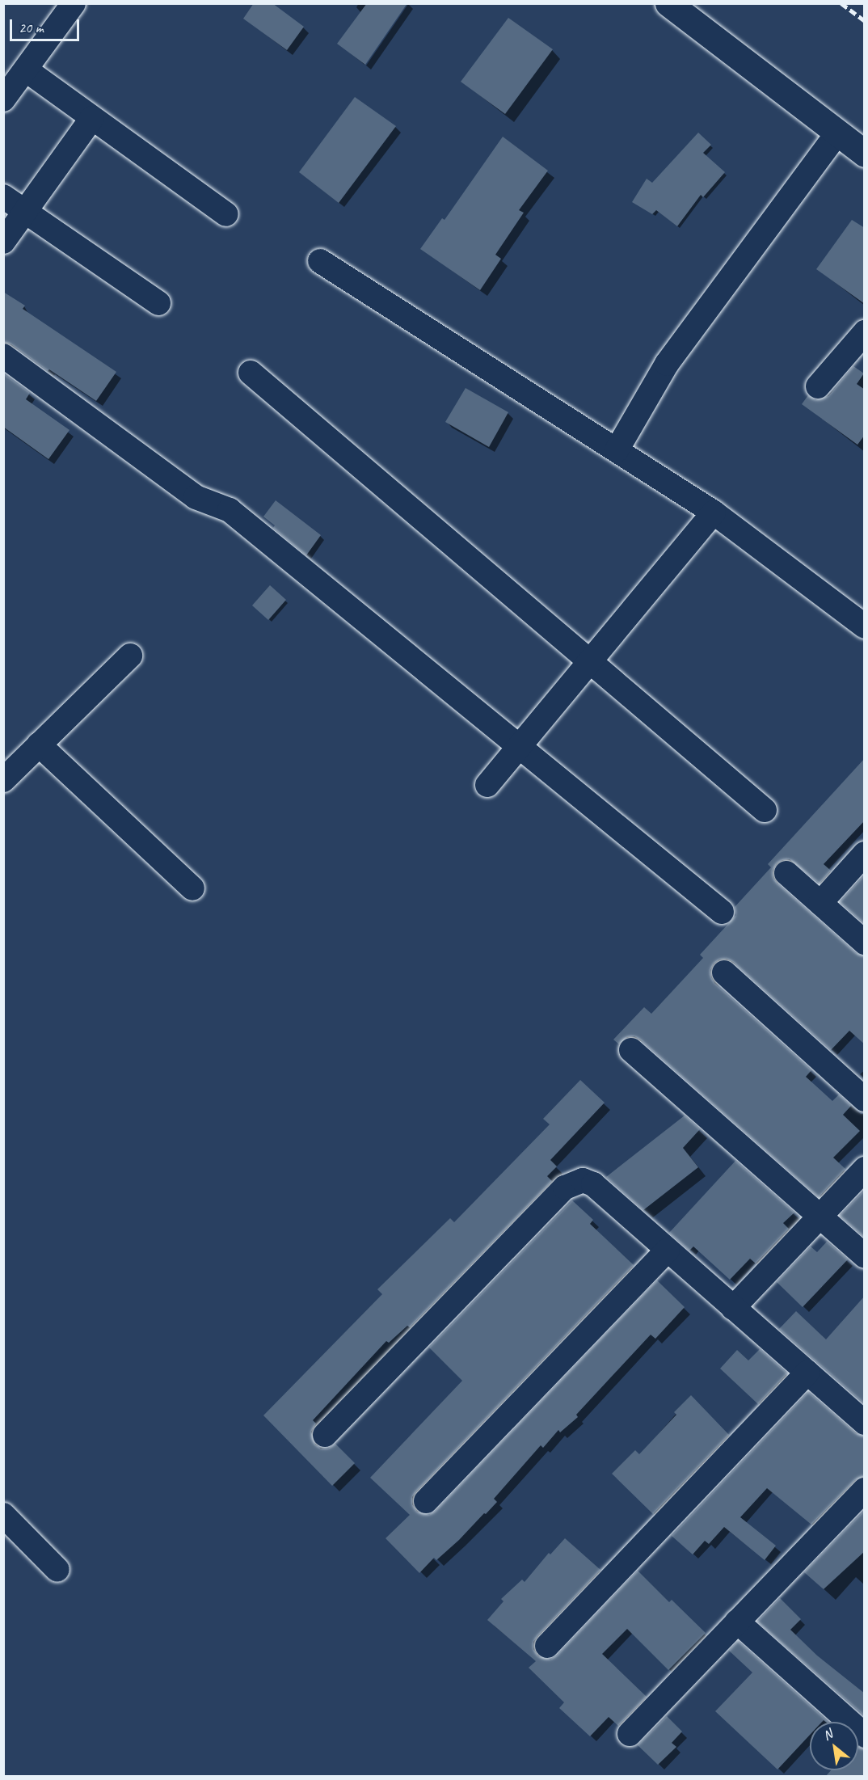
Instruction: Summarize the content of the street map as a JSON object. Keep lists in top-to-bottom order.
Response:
{
  "scale_bar": "20 m",
  "north": "top left"
}
